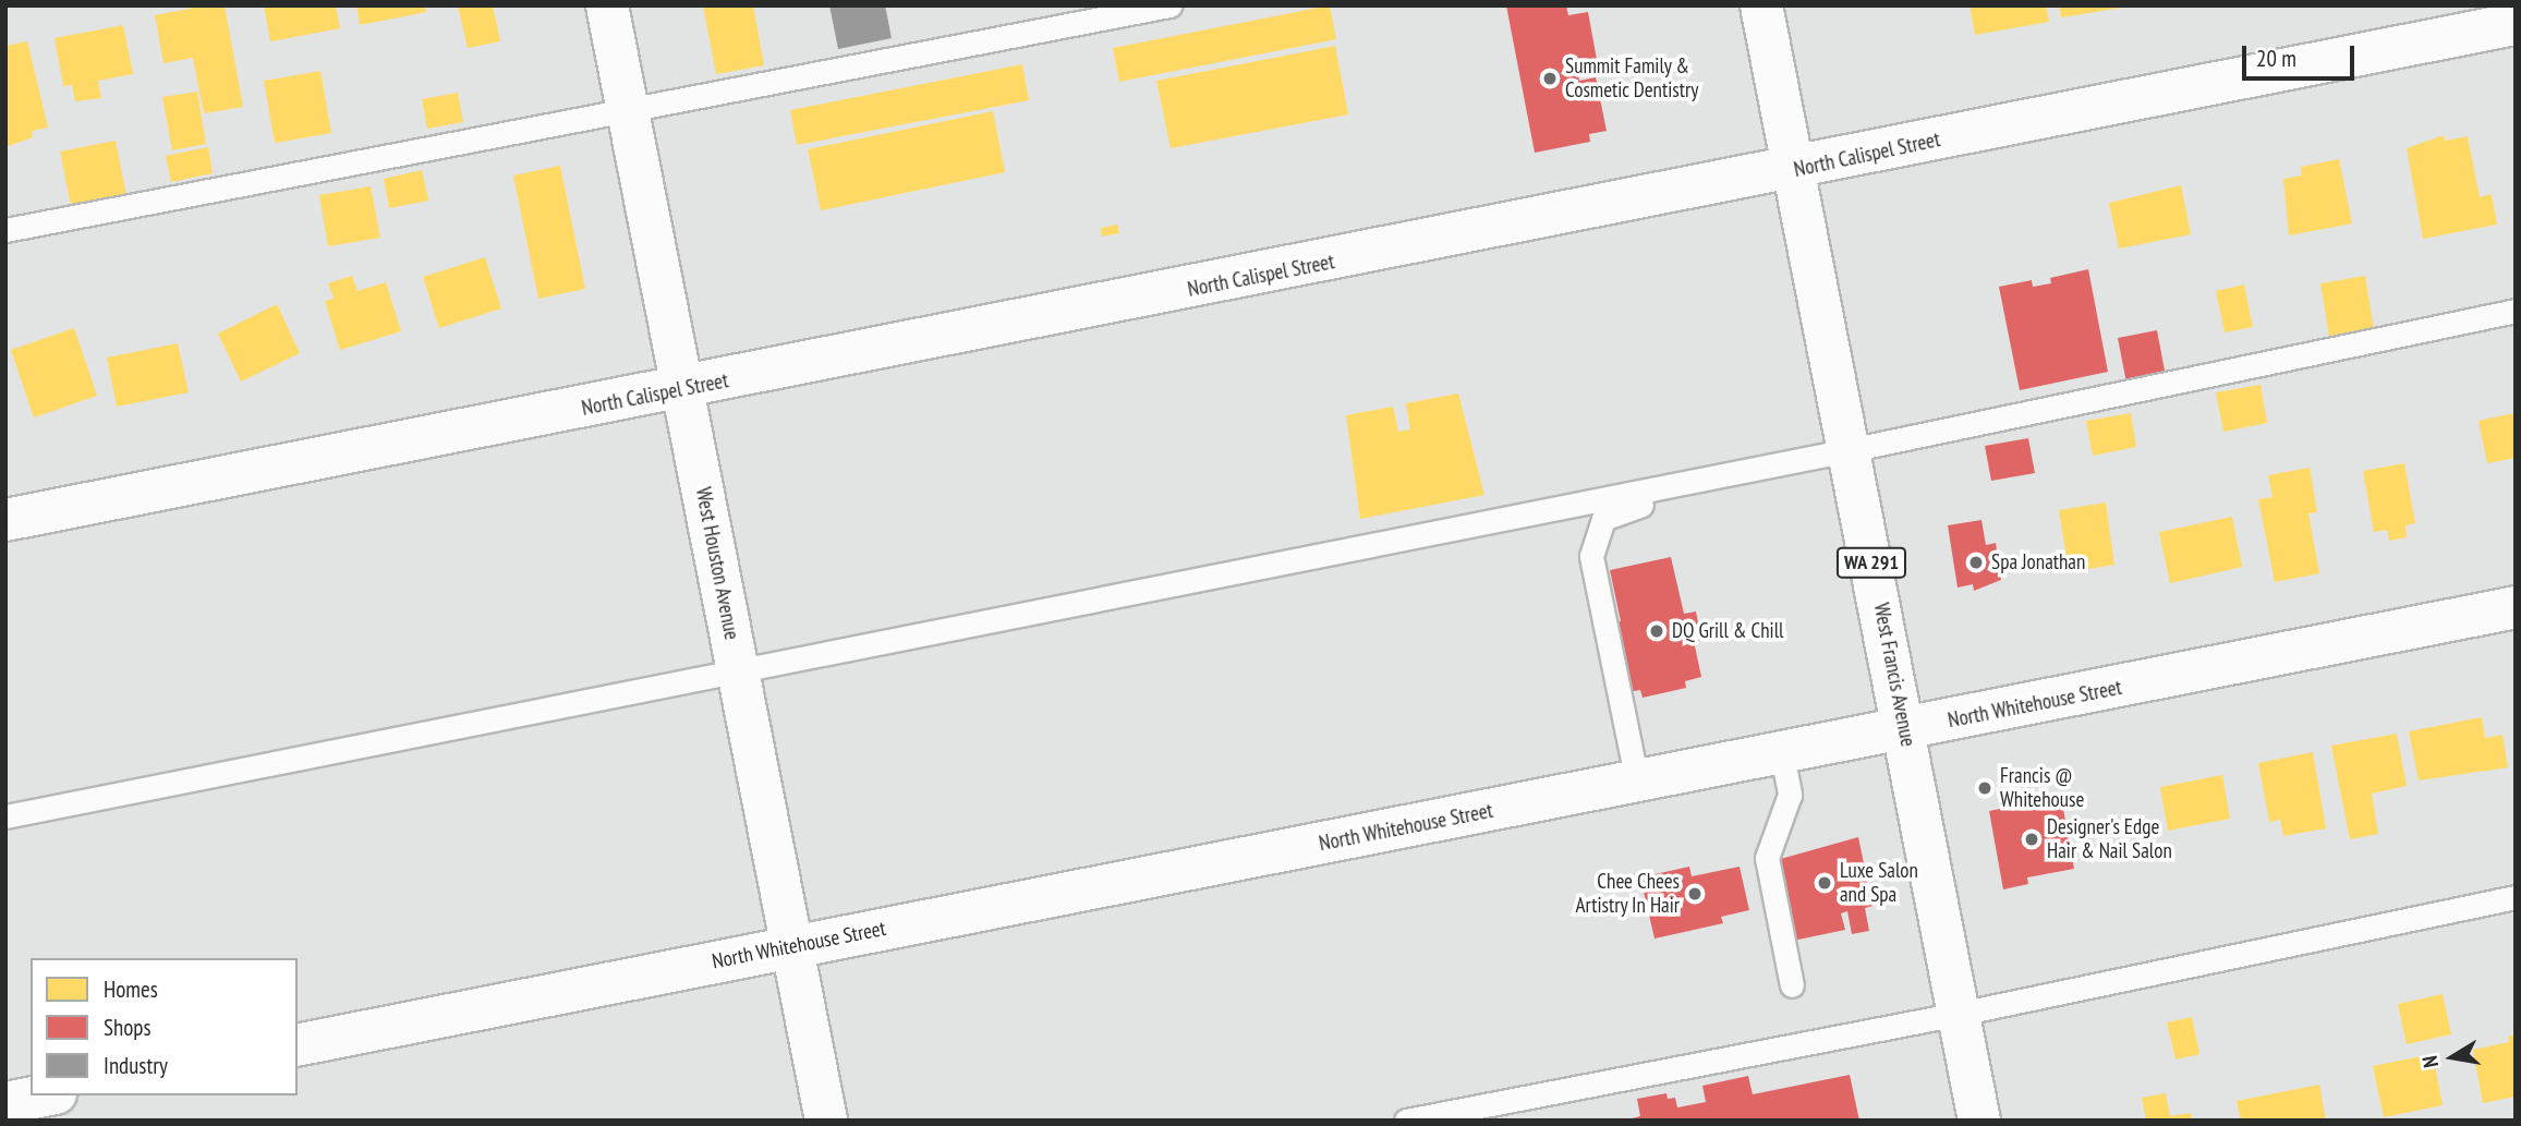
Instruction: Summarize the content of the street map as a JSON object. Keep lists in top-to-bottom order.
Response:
{
  "streets": {
    "street": [
      "North Calispel Street",
      "WA 291",
      "West Houston Avenue",
      "West Francis Avenue",
      "North Whitehouse Street"
    ]
  },
  "crossings": [
    ["North Calispel Street", "West Houston Avenue"],
    ["North Calispel Street", "West Francis Avenue"],
    ["West Houston Avenue", "North Whitehouse Street"],
    ["West Francis Avenue", "North Whitehouse Street"]
  ],
  "places": [
    "Summit Family & Cosmetic Dentistry",
    "Spa Jonathan",
    "DQ Grill & Chill",
    "Francis @ Whitehouse",
    "Designer's Edge Hair & Nail Salon",
    "Luxe Salon and Spa",
    "Chee Chees Artistry In Hair"
  ],
  "legend": ["Homes", "Shops", "Industry"],
  "scale_bar": "20 m",
  "north": "left"
}
